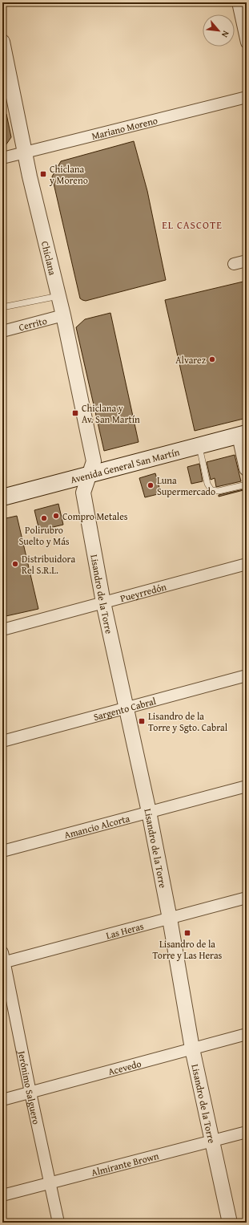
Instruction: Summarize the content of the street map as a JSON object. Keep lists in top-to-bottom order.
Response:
{
  "streets": {
    "main road": ["Avenida General San Martín"],
    "street": [
      "Mariano Moreno",
      "Chiclana",
      "Cerrito",
      "Pueyrredón",
      "Lisandro de la Torre",
      "Sargento Cabral",
      "Amancio Alcorta",
      "Las Heras",
      "Acevedo",
      "Jerónimo Salguero",
      "Almirante Brown"
    ]
  },
  "crossings": [
    ["Mariano Moreno", "Chiclana"],
    ["Chiclana", "Cerrito"],
    ["Chiclana", "Avenida General San Martín"],
    ["Chiclana", "Lisandro de la Torre"],
    ["Avenida General San Martín", "Lisandro de la Torre"],
    ["Pueyrredón", "Lisandro de la Torre"],
    ["Lisandro de la Torre", "Sargento Cabral"],
    ["Lisandro de la Torre", "Amancio Alcorta"],
    ["Lisandro de la Torre", "Las Heras"],
    ["Lisandro de la Torre", "Acevedo"],
    ["Lisandro de la Torre", "Almirante Brown"],
    ["Las Heras", "Jerónimo Salguero"],
    ["Acevedo", "Jerónimo Salguero"],
    ["Jerónimo Salguero", "Almirante Brown"]
  ],
  "districts": ["EL CASCOTE"],
  "places": {
    "transit": [
      "Chiclana y Moreno",
      "Chiclana y Av. San Martín",
      "Lisandro de la Torre y Sgto. Cabral",
      "Lisandro de la Torre y Las Heras"
    ],
    "other": [
      "Alvarez",
      "Luna Supermercado",
      "Compro Metales",
      "Polirubro Suelto y Más",
      "Distribuidora Rel S.R.L."
    ]
  },
  "north": "bottom right"
}
